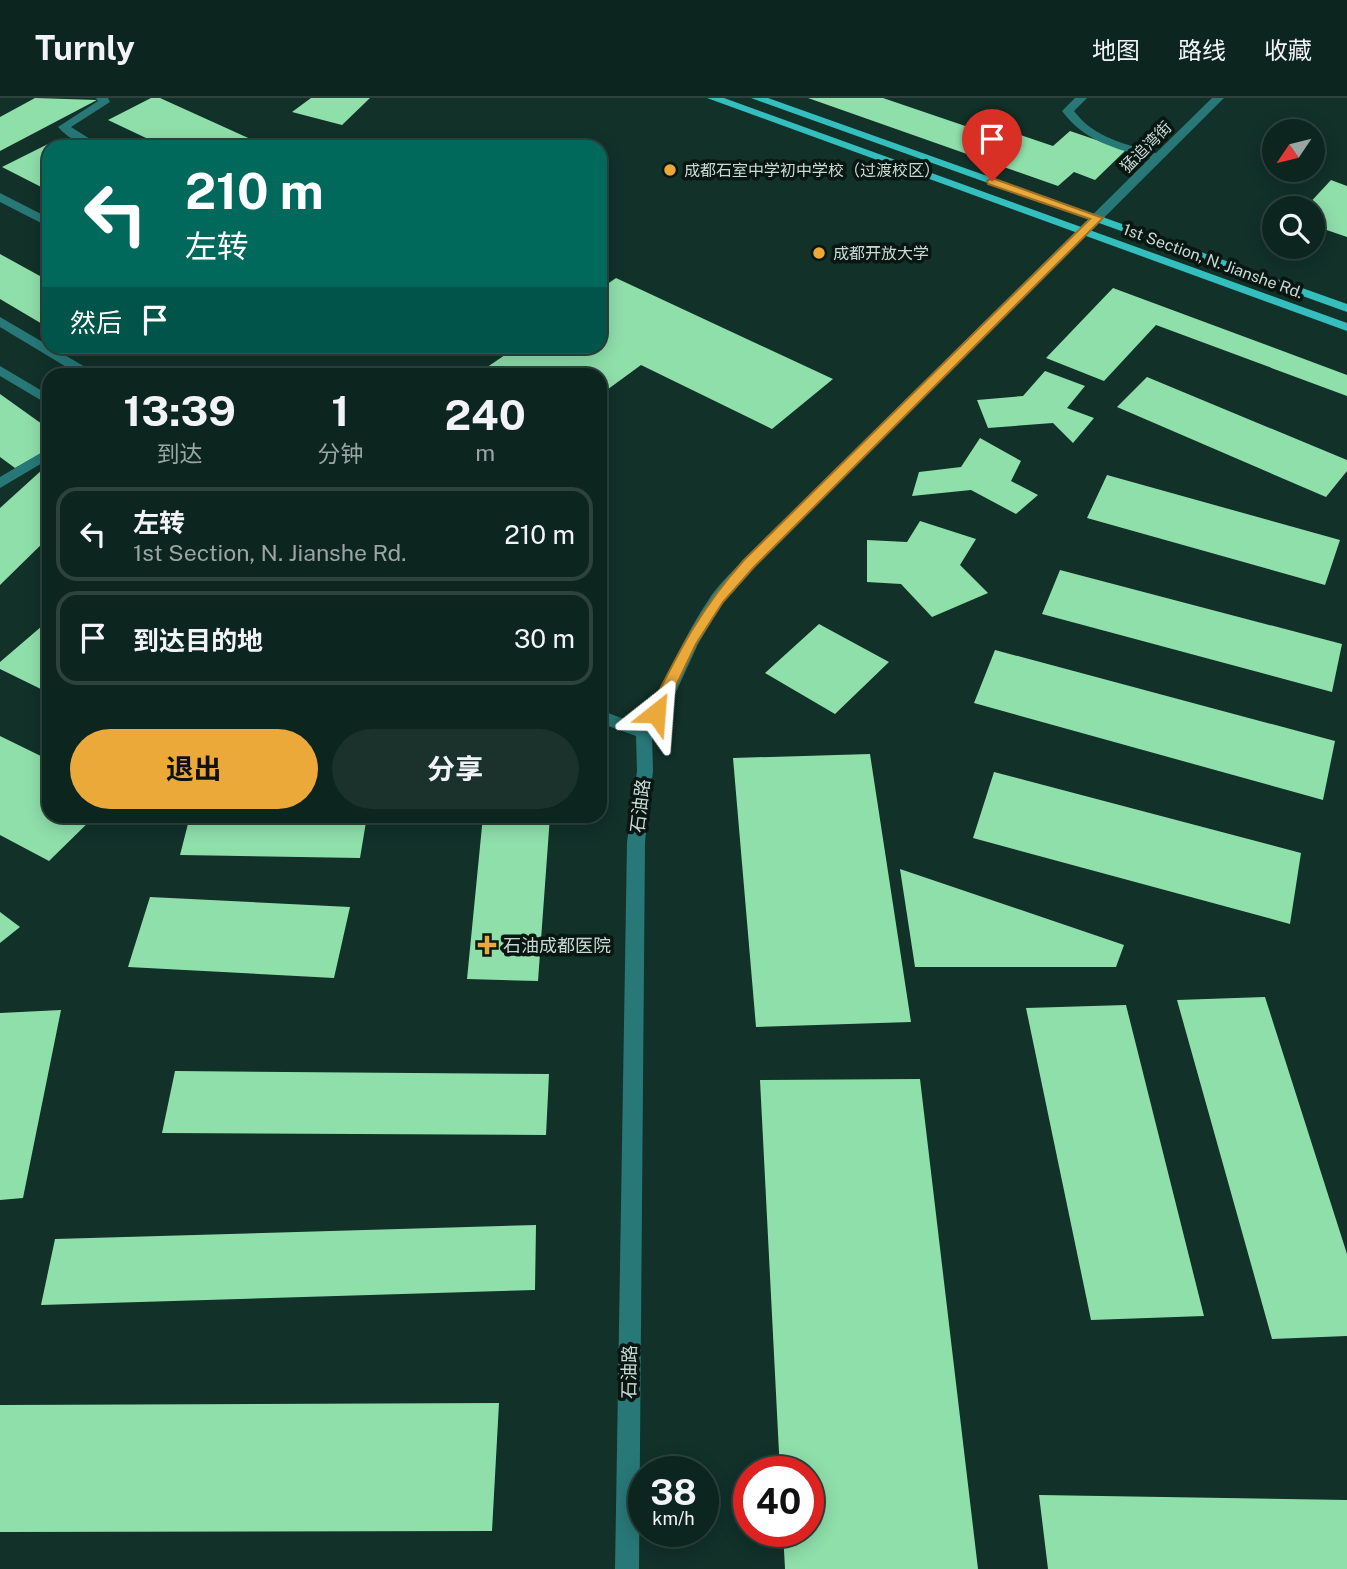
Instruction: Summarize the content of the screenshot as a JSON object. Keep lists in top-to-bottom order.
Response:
{
  "streets": {
    "main road": ["1st Section, N. Jianshe Rd."],
    "street": ["猛追湾街", "石油路"]
  },
  "crossings": [
    ["猛追湾街", "1st Section, N. Jianshe Rd."]
  ],
  "places": {
    "other": ["成都石室中学初中学校（过渡校区）", "成都开放大学"],
    "health": ["石油成都医院"]
  },
  "north": "bottom left",
  "page": {
    "header": "Turnly",
    "nav": ["地图", "路线", "收藏"],
    "turn": ["210 m", "左转"],
    "then": "然后",
    "eta": [
      "13:39",
      "到达",
      "1",
      "分钟",
      "240",
      "m"
    ],
    "list": [
      {
        "name": "左转",
        "note": "1st Section, N. Jianshe Rd.",
        "value": "210 m"
      },
      {
        "name": "到达目的地",
        "value": "30 m"
      }
    ],
    "buttons": ["退出", "分享"],
    "speed": "38 km/h",
    "limit": "40"
  }
}
